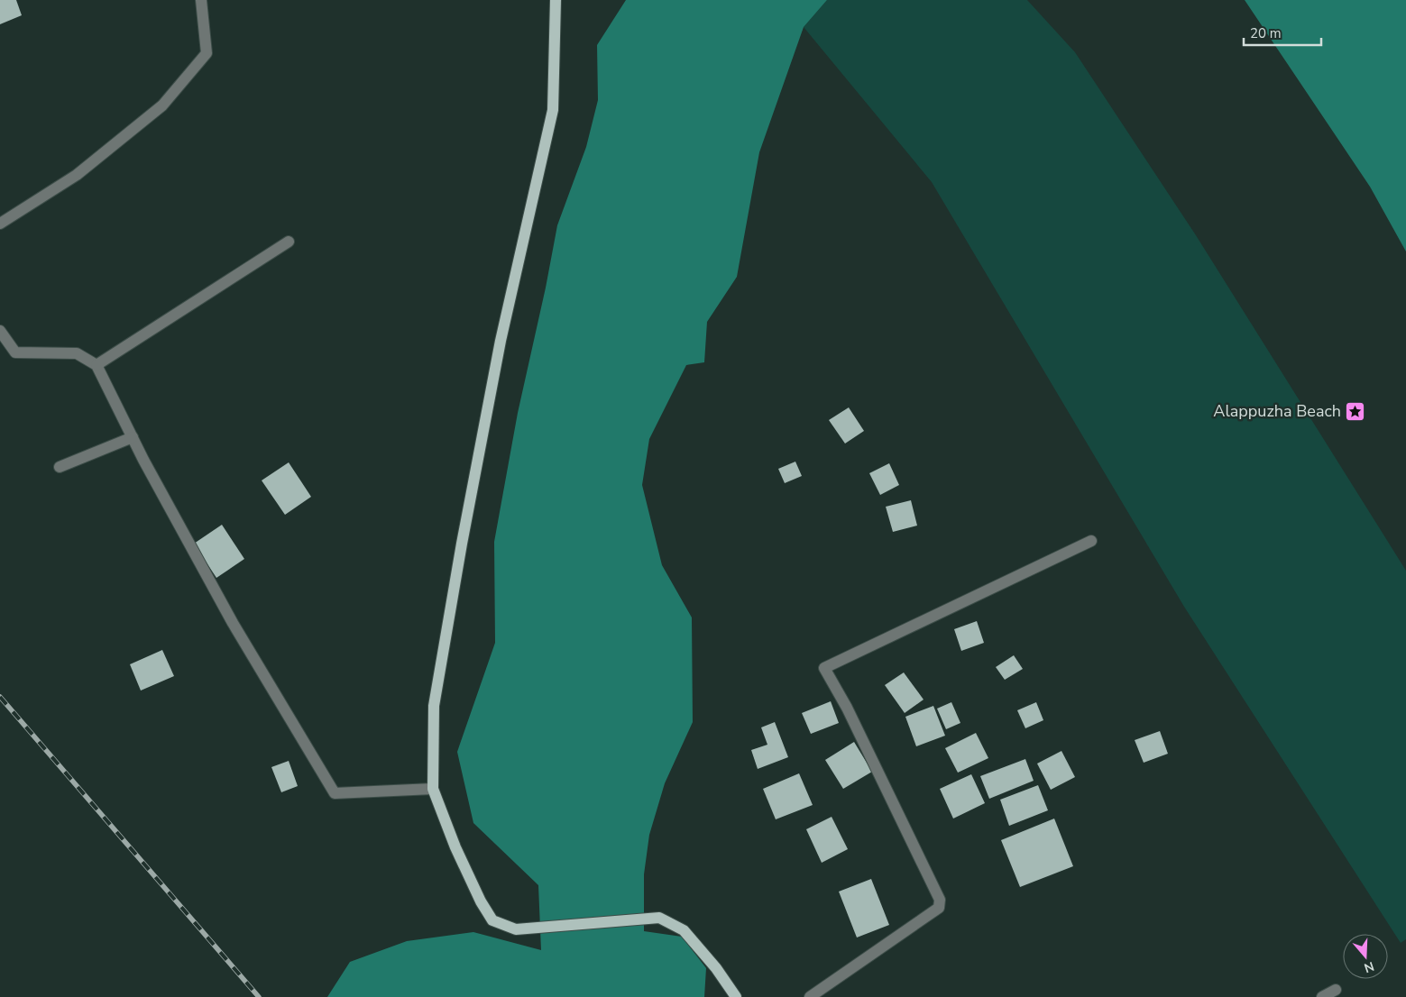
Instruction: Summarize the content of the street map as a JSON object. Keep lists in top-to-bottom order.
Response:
{
  "places": {
    "place": ["Alappuzha Beach"]
  },
  "scale_bar": "20 m",
  "north": "bottom"
}
